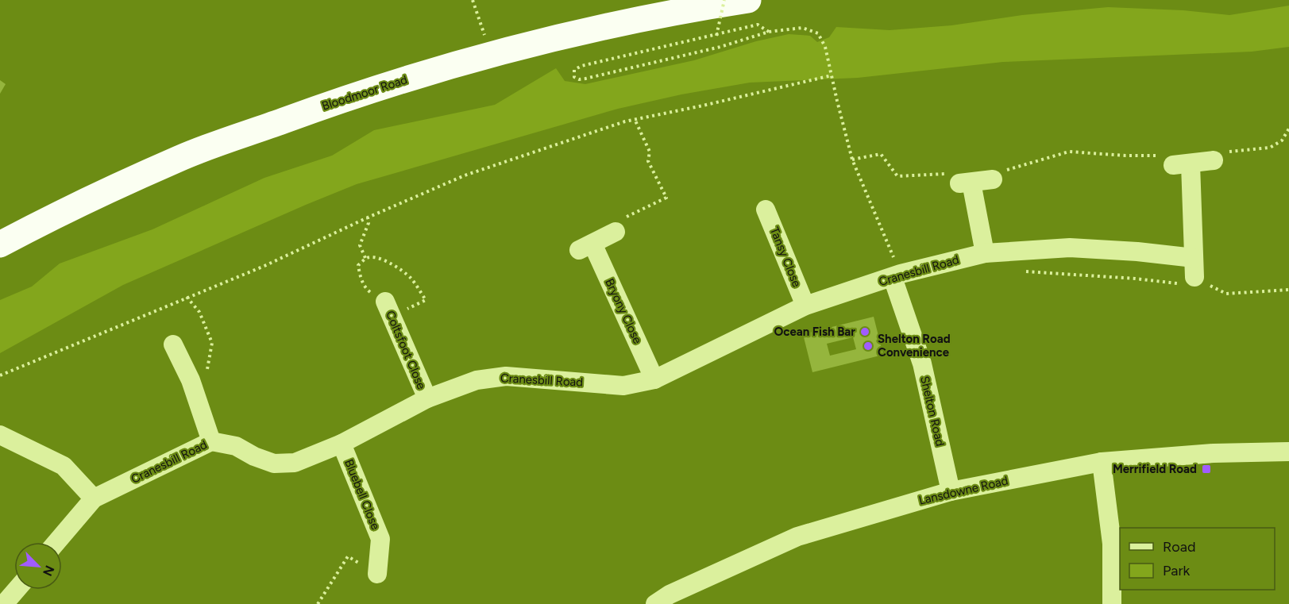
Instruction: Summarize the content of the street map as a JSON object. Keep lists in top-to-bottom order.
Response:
{
  "streets": {
    "highway": ["Bloodmoor Road"],
    "street": [
      "Tansy Close",
      "Cranesbill Road",
      "Bryony Close",
      "Coltsfoot Close",
      "Shelton Road",
      "Lansdowne Road",
      "Bluebell Close"
    ]
  },
  "crossings": [
    ["Tansy Close", "Cranesbill Road"],
    ["Cranesbill Road", "Bryony Close"],
    ["Cranesbill Road", "Coltsfoot Close"],
    ["Cranesbill Road", "Shelton Road"],
    ["Cranesbill Road", "Bluebell Close"],
    ["Shelton Road", "Lansdowne Road"]
  ],
  "places": {
    "other": ["Ocean Fish Bar", "Shelton Road Convenience"],
    "transit": ["Merrifield Road"]
  },
  "legend": ["Road", "Park"],
  "north": "bottom right"
}
